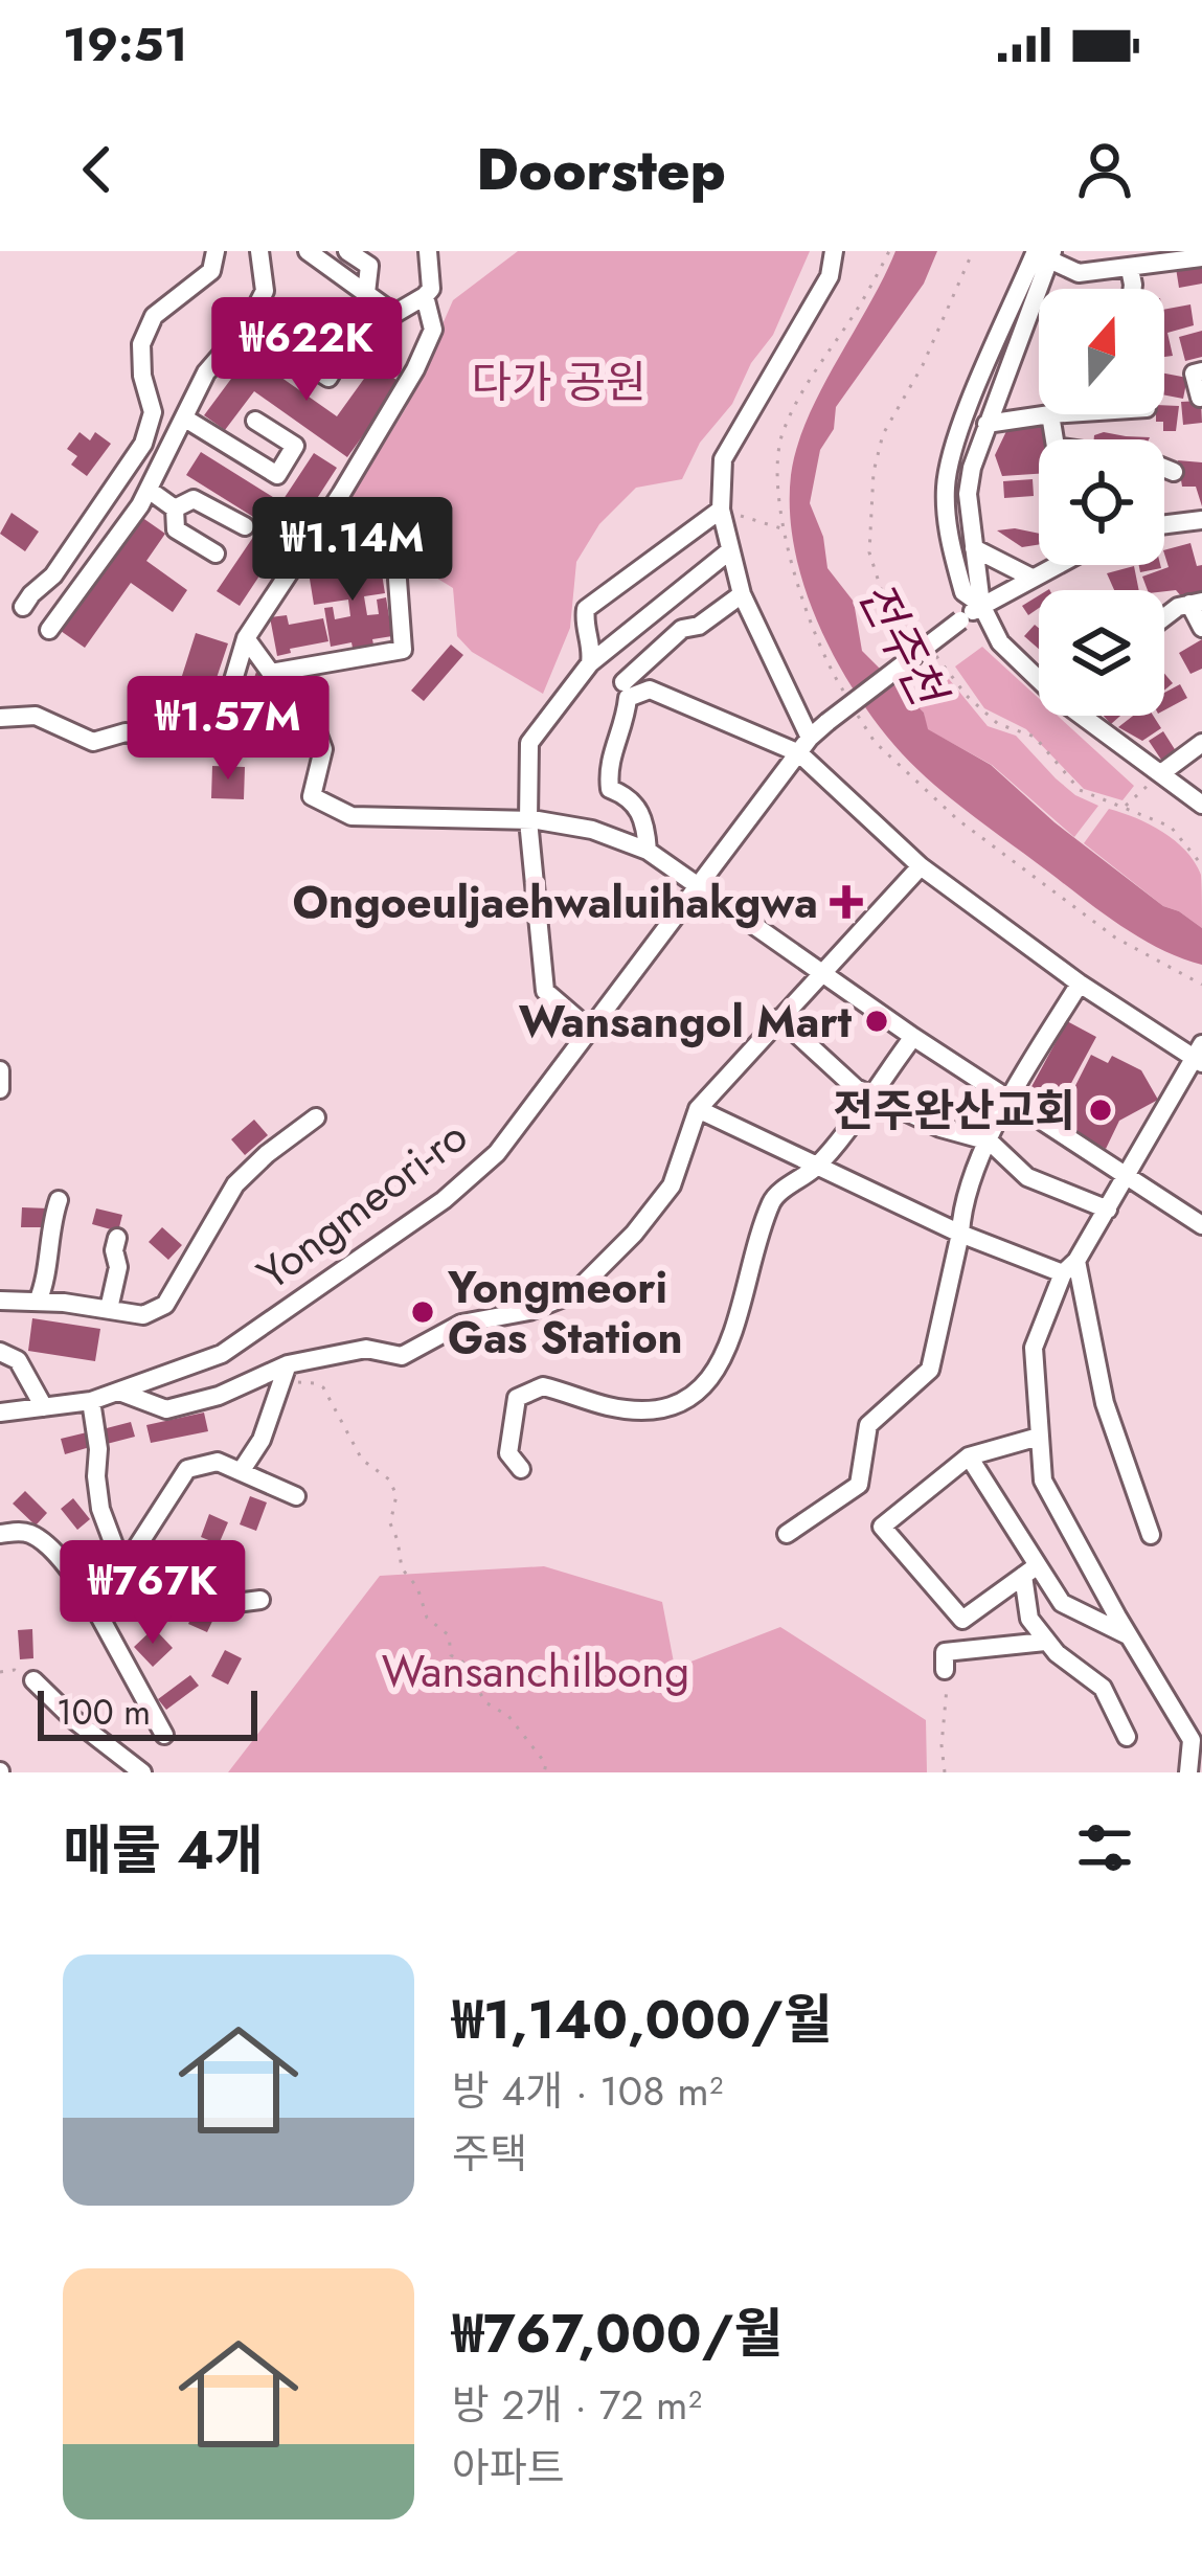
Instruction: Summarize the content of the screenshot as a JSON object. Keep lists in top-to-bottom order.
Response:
{
  "streets": {
    "street": ["Yongmeori-ro"]
  },
  "water": ["전주천"],
  "parks": ["다가 공원", "Wansanchilbong"],
  "places": {
    "health": ["Ongoeuljaehwaluihakgwa"],
    "other": ["Wansangol Mart", "전주완산교회", "Yongmeori Gas Station"]
  },
  "scale_bar": "100 m",
  "north": "top",
  "page": {
    "status": "19:51",
    "header": "Doorstep",
    "price": [
      "₩622K",
      "₩1.14M",
      "₩1.57M",
      "₩767K"
    ],
    "scale": "100 m",
    "heading": "매물 4개",
    "list": [
      {
        "name": "₩1,140,000/월",
        "note": "방 4개 · 108 m² · 주택"
      },
      {
        "name": "₩767,000/월",
        "note": "방 2개 · 72 m² · 아파트"
      }
    ]
  }
}
